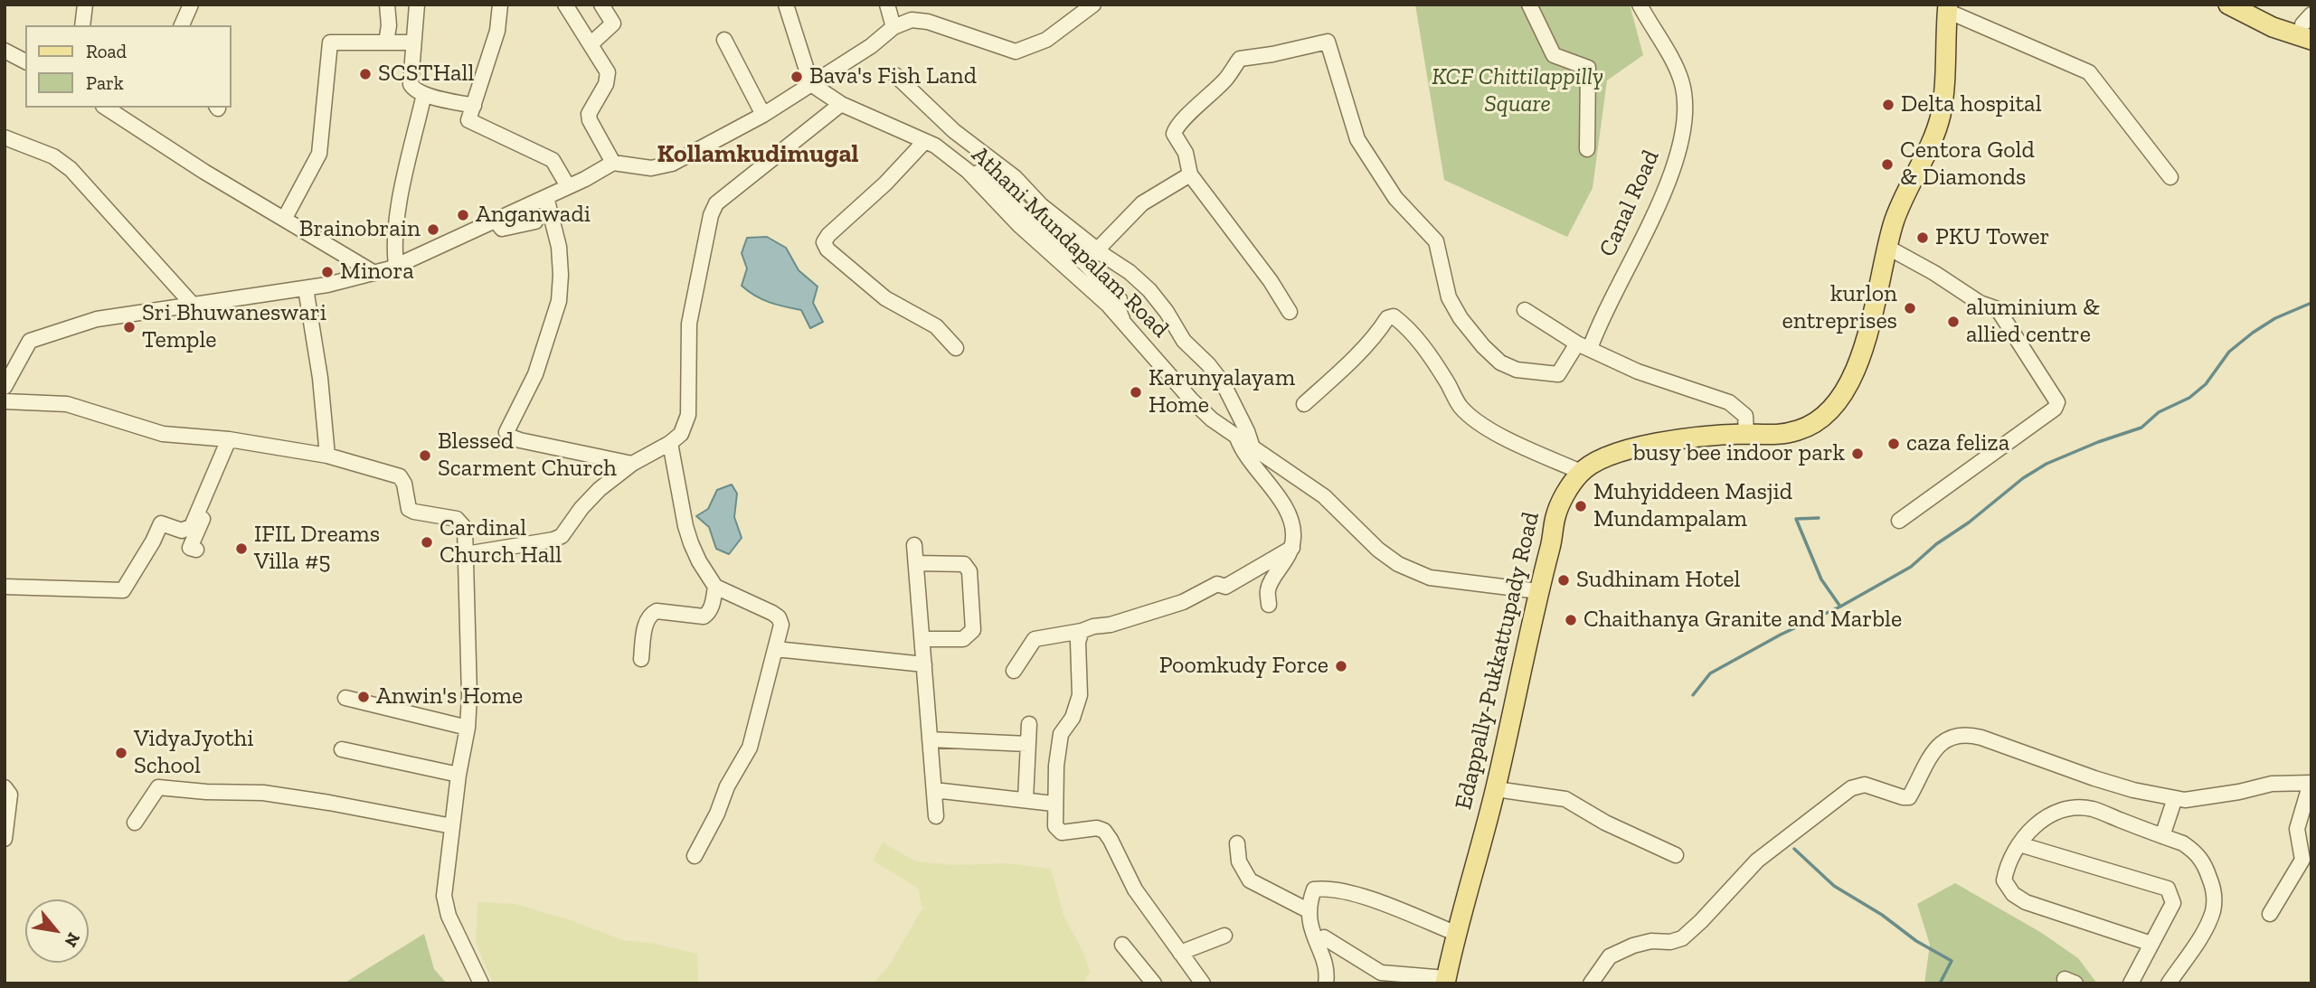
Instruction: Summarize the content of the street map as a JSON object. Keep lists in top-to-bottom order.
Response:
{
  "streets": {
    "main road": ["Edappally-Pukkattupady Road"],
    "street": ["Canal Road", "Athani Mundapalam Road"]
  },
  "crossings": [
    ["Athani Mundapalam Road", "Edappally-Pukkattupady Road"]
  ],
  "districts": ["Kollamkudimugal"],
  "parks": ["KCF Chittilappilly Square"],
  "places": [
    "SCSTHall",
    "Bava's Fish Land",
    "Delta hospital",
    "Centora Gold & Diamonds",
    "Anganwadi",
    "Brainobrain",
    "PKU Tower",
    "Minora",
    "kurlon entreprises",
    "aluminium & allied centre",
    "Sri Bhuwaneswari Temple",
    "Karunyalayam Home",
    "caza feliza",
    "busy bee indoor park",
    "Blessed Scarment Church",
    "Muhyiddeen Masjid Mundampalam",
    "Cardinal Church Hall",
    "IFIL Dreams Villa #5",
    "Sudhinam Hotel",
    "Chaithanya Granite and Marble",
    "Poomkudy Force",
    "Anwin's Home",
    "VidyaJyothi School"
  ],
  "legend": ["Road", "Park"],
  "north": "bottom right"
}
